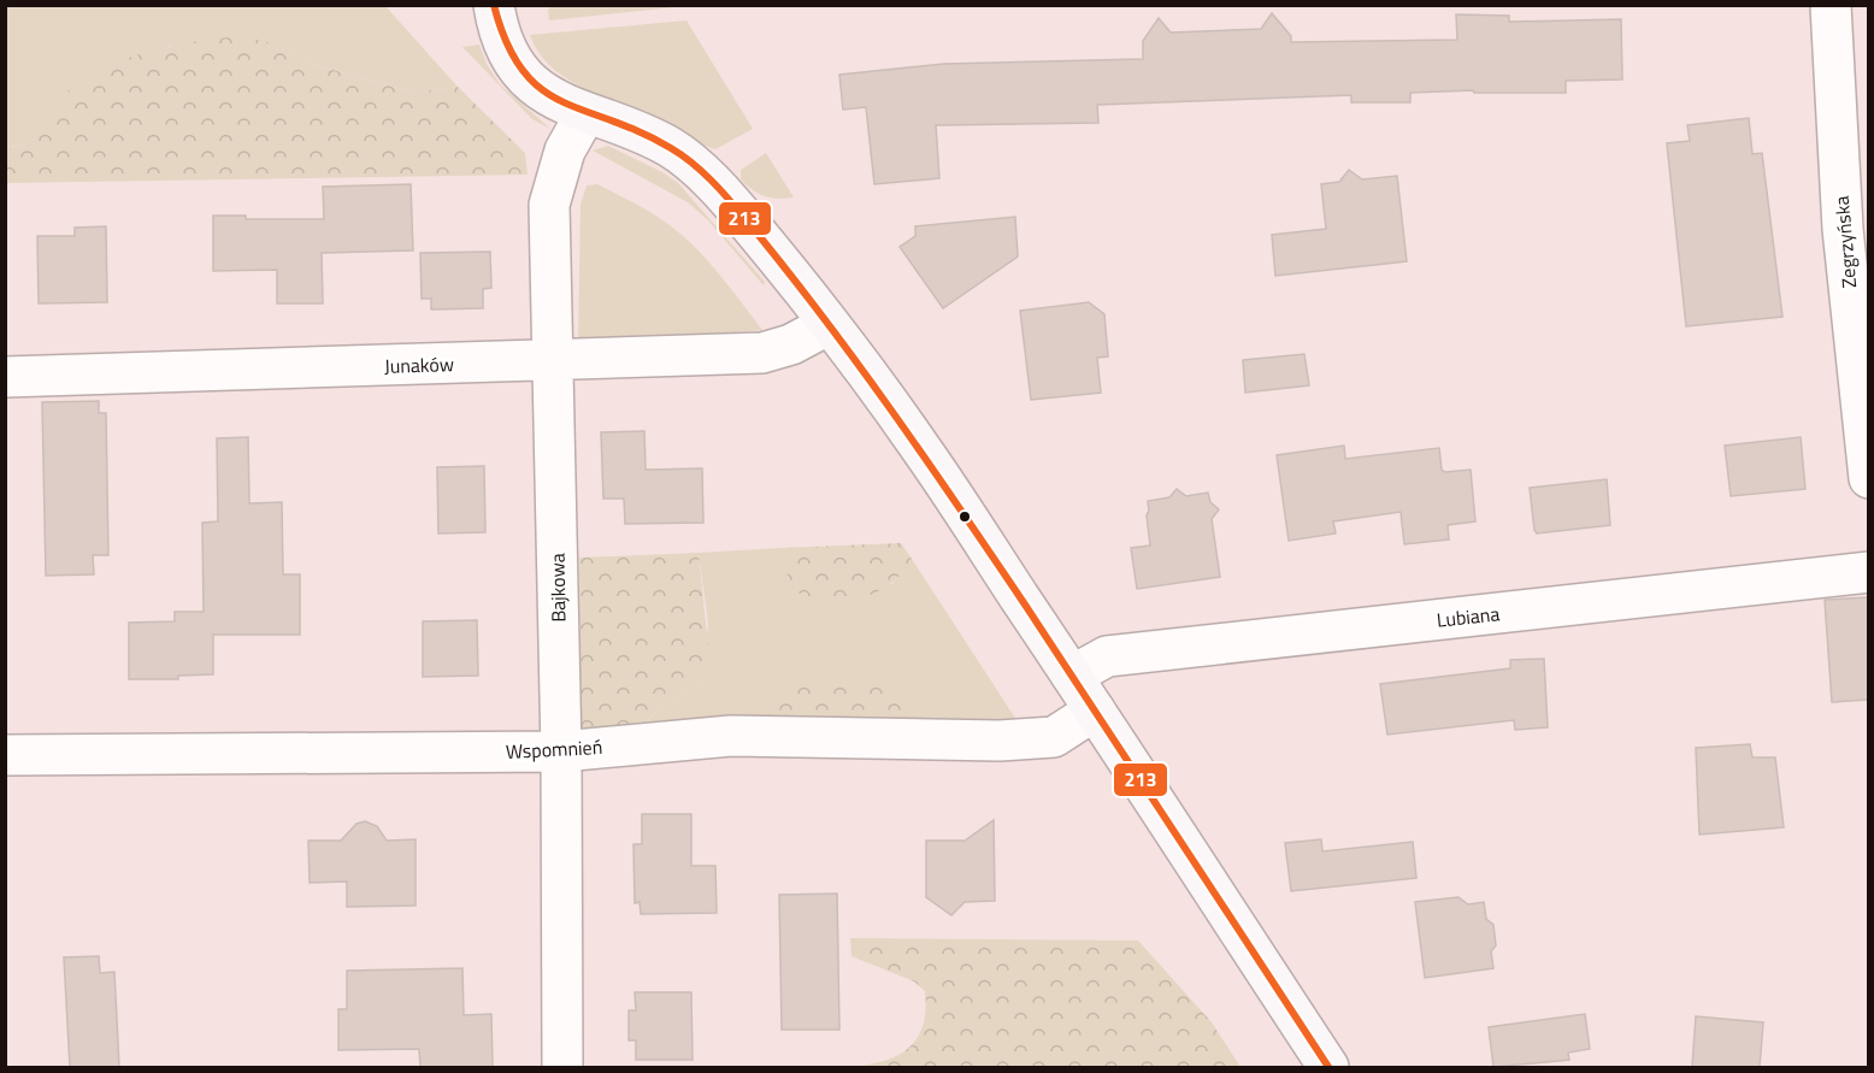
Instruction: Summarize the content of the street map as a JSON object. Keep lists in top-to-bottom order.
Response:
{
  "streets": {
    "street": [
      "Zegrzyńska",
      "Junaków",
      "Bajkowa",
      "Lubiana",
      "Wspomnień"
    ]
  },
  "crossings": [
    ["Junaków", "Bajkowa"],
    ["Bajkowa", "Wspomnień"]
  ],
  "lines": ["transit line 213"]
}
